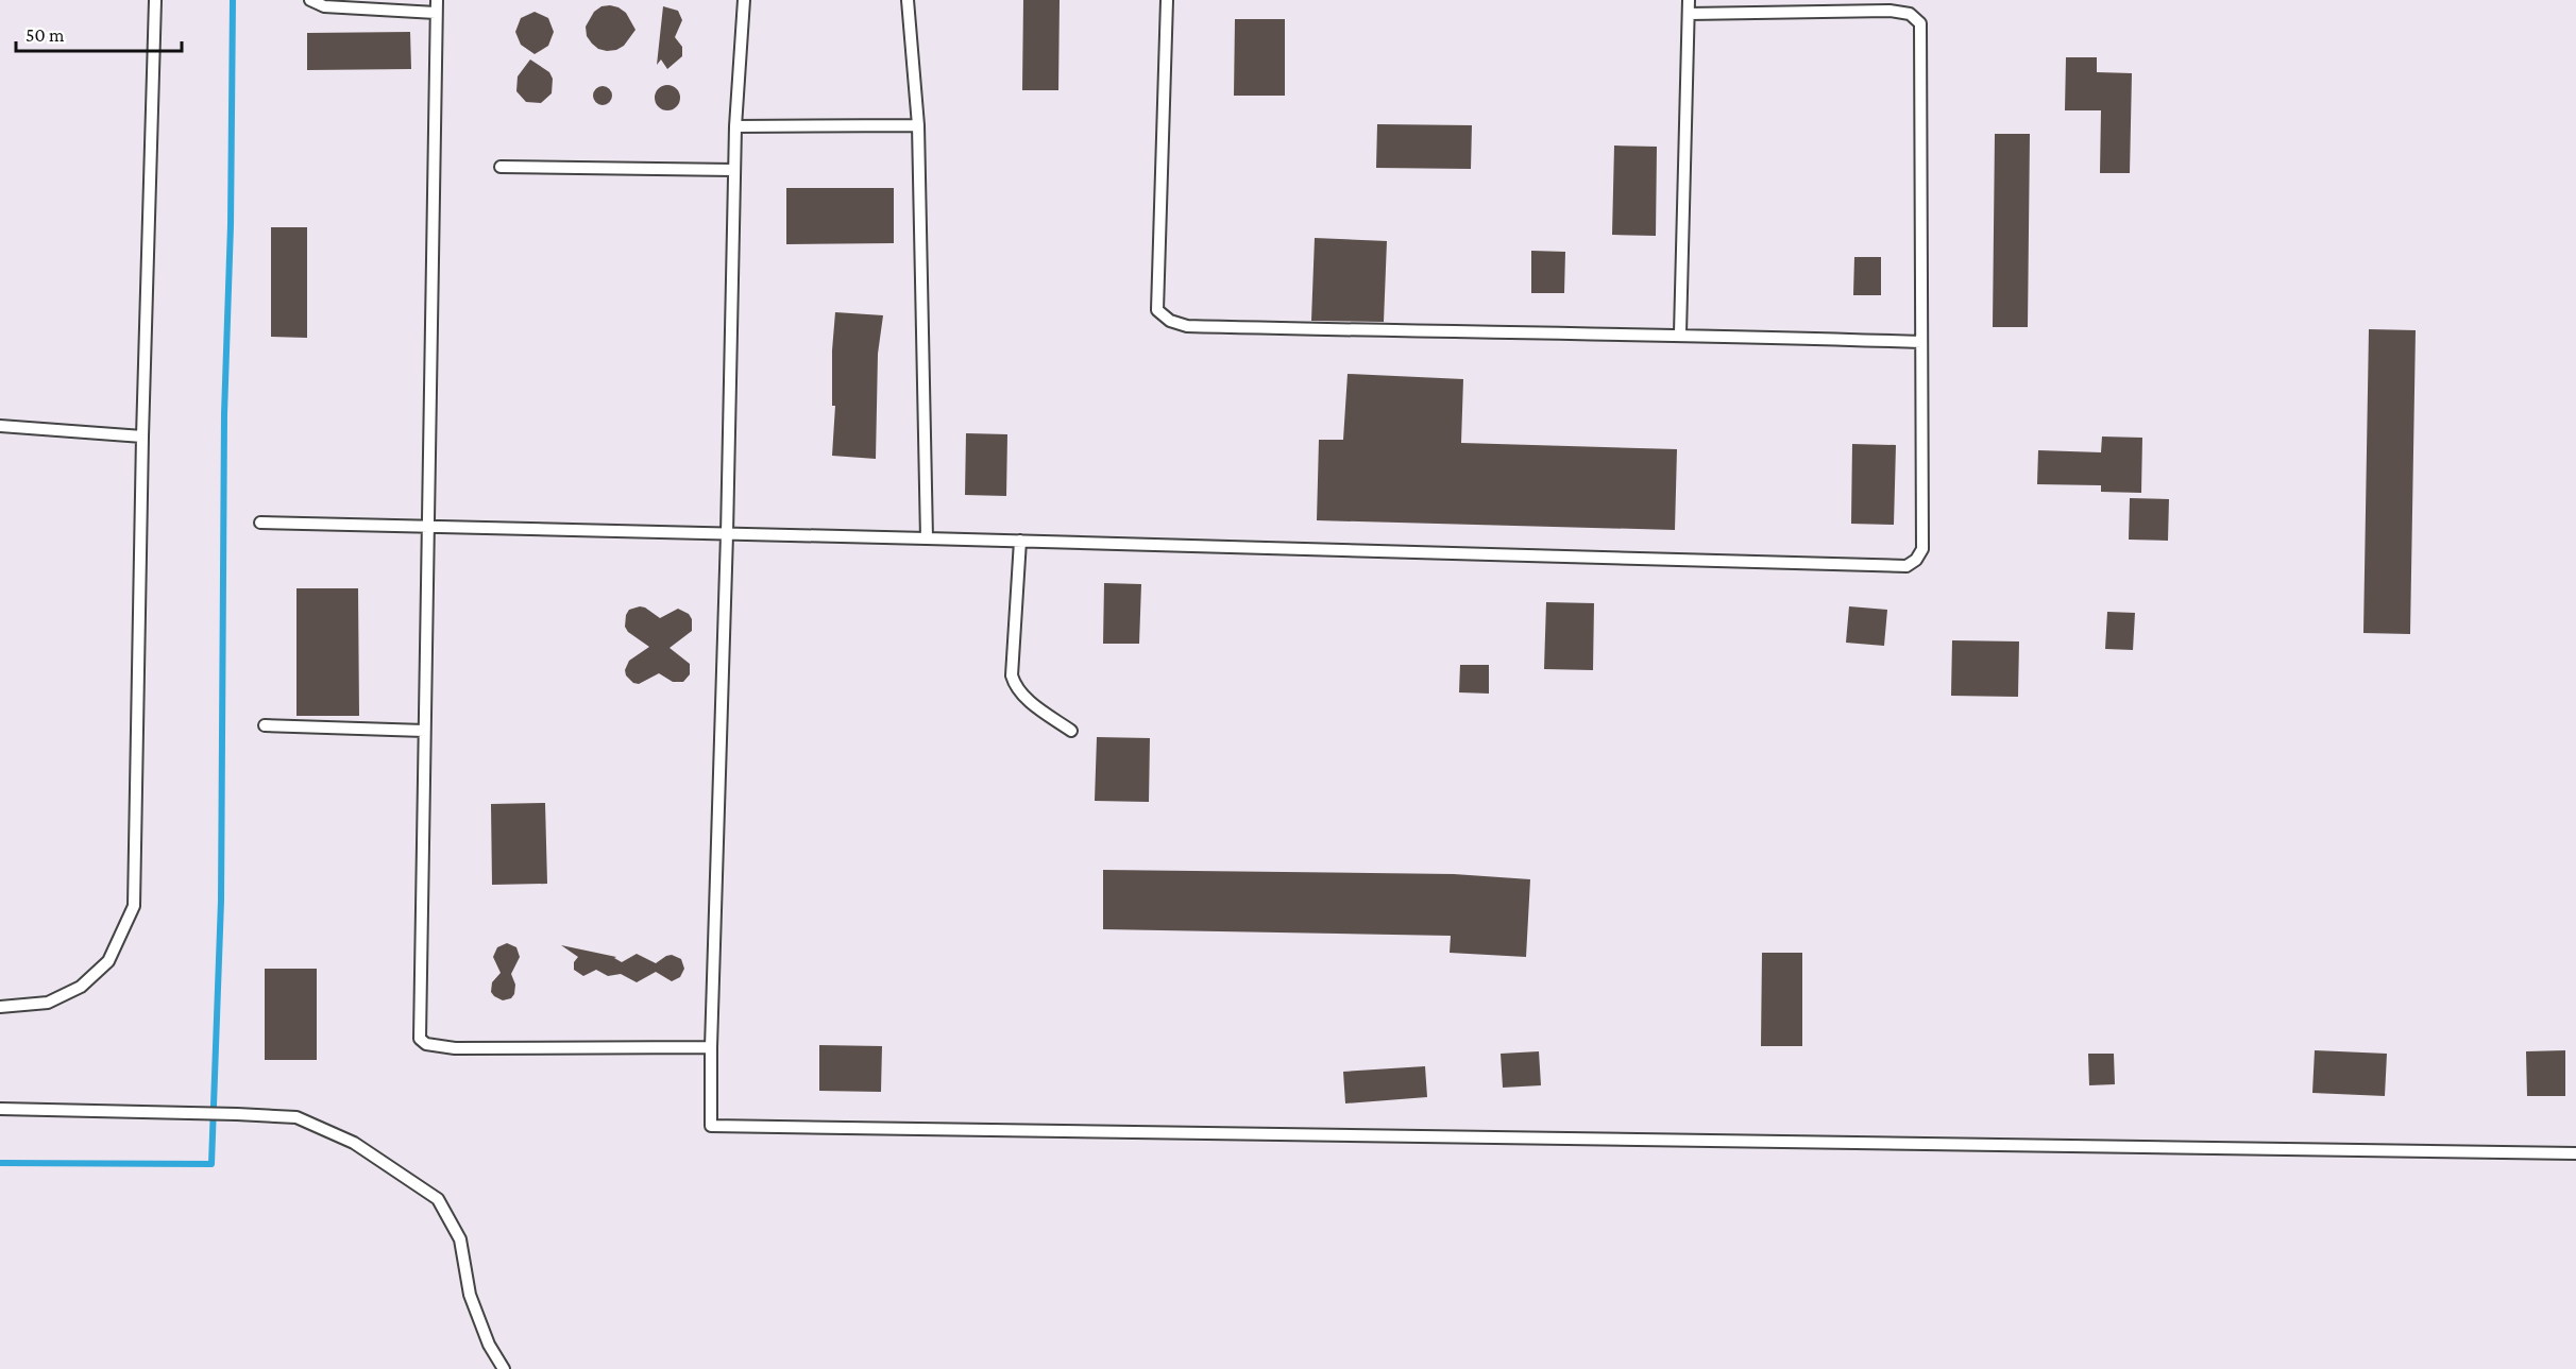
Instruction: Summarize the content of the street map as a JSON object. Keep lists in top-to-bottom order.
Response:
{
  "scale_bar": "50 m"
}
